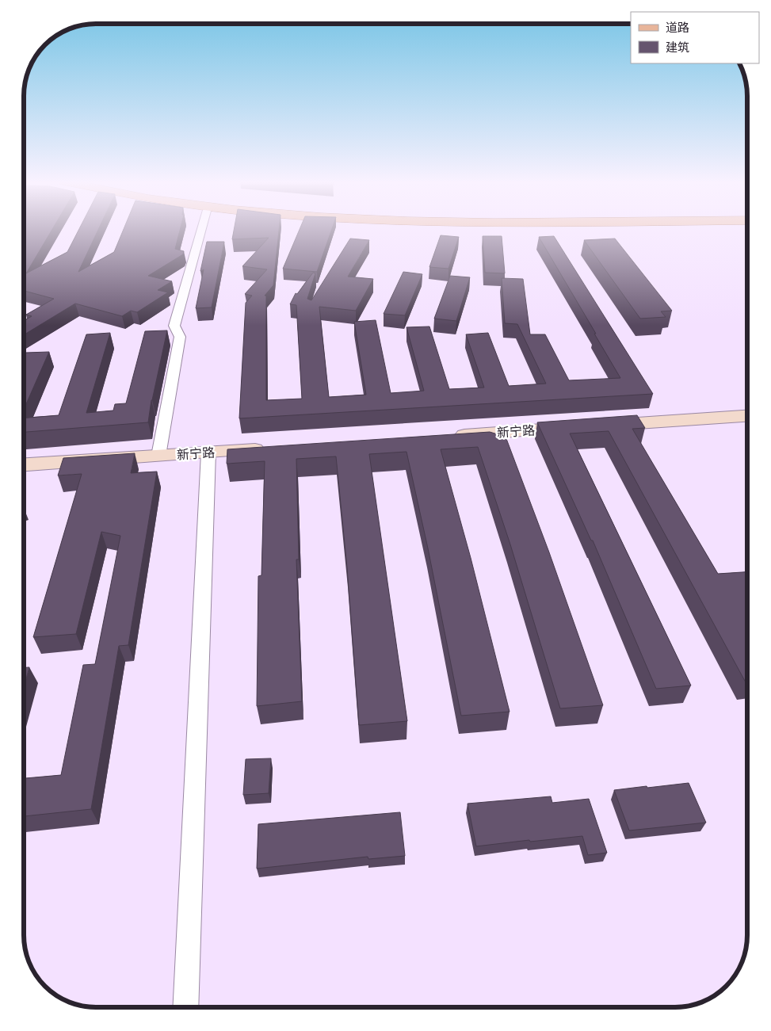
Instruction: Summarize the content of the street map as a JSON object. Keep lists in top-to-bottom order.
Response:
{
  "streets": {
    "street": ["新宁路"]
  },
  "legend": ["道路", "建筑"]
}
